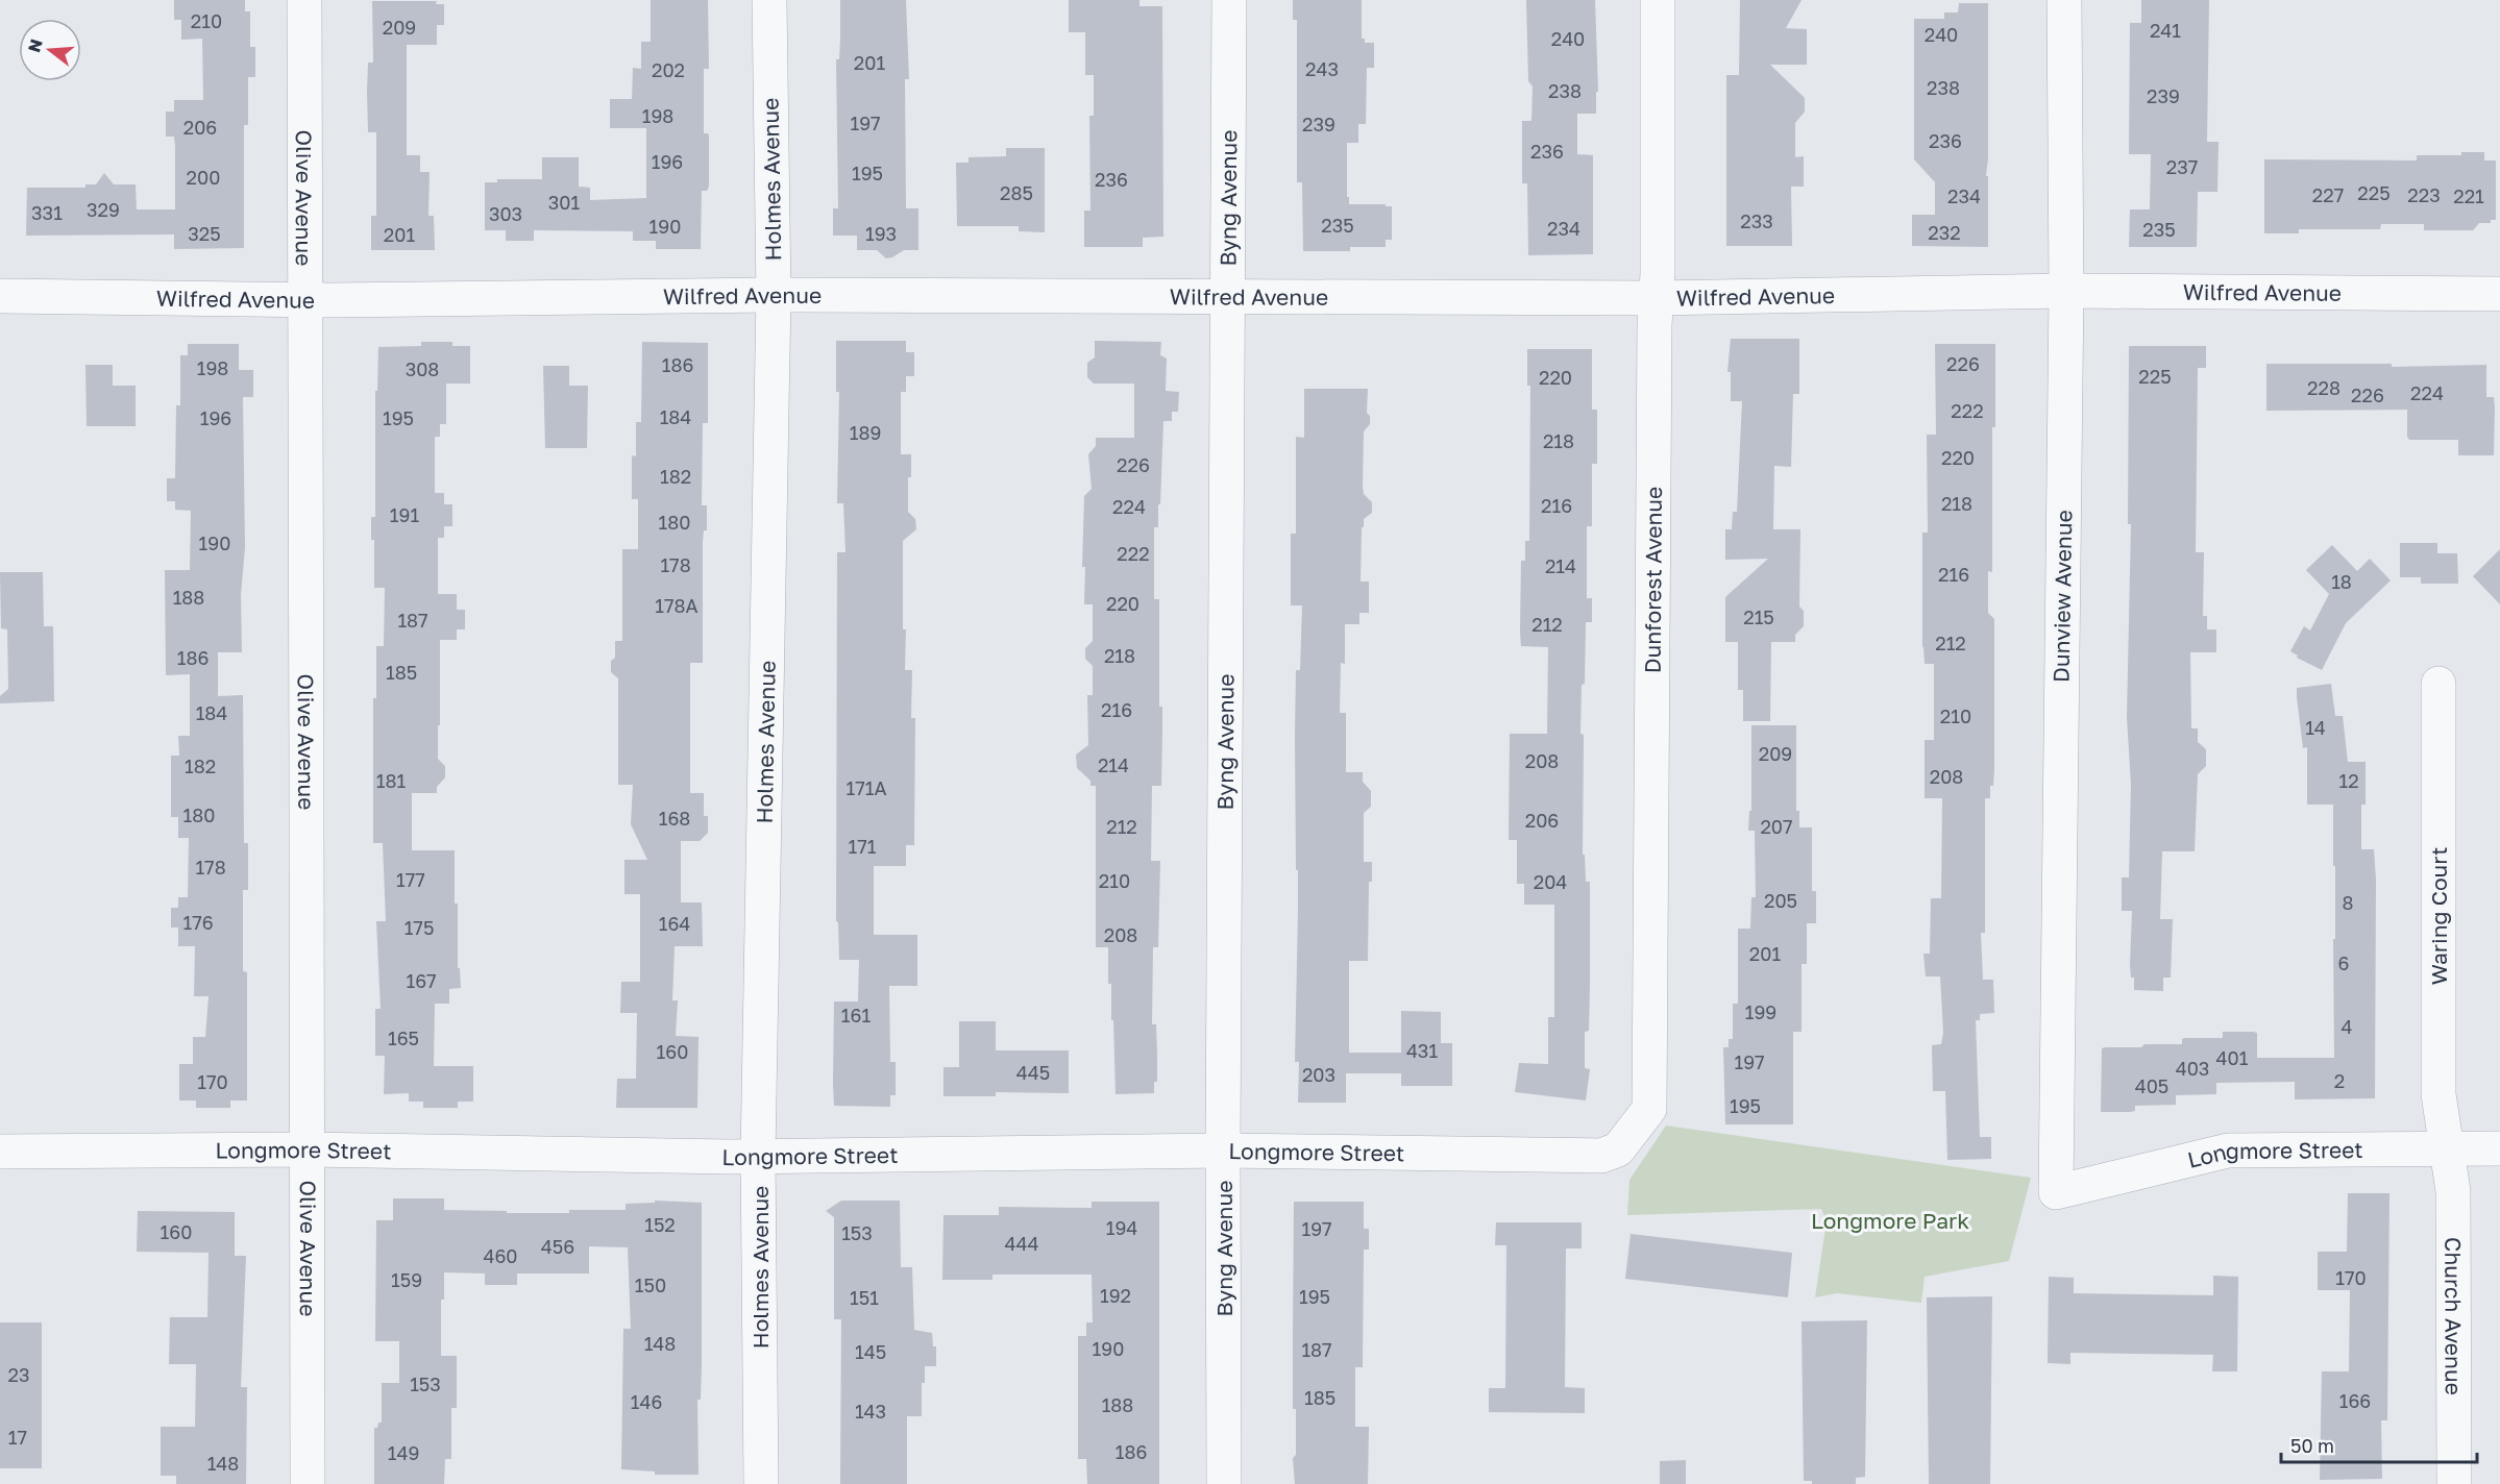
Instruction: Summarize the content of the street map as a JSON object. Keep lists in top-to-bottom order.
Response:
{
  "streets": {
    "street": [
      "Holmes Avenue",
      "Olive Avenue",
      "Byng Avenue",
      "Wilfred Avenue",
      "Dunforest Avenue",
      "Dunview Avenue",
      "Waring Court",
      "Longmore Street",
      "Church Avenue"
    ]
  },
  "crossings": [
    ["Holmes Avenue", "Wilfred Avenue"],
    ["Holmes Avenue", "Longmore Street"],
    ["Olive Avenue", "Wilfred Avenue"],
    ["Olive Avenue", "Longmore Street"],
    ["Byng Avenue", "Wilfred Avenue"],
    ["Byng Avenue", "Longmore Street"],
    ["Wilfred Avenue", "Dunforest Avenue"],
    ["Wilfred Avenue", "Dunview Avenue"],
    ["Dunforest Avenue", "Longmore Street"],
    ["Dunview Avenue", "Longmore Street"],
    ["Waring Court", "Longmore Street"],
    ["Waring Court", "Church Avenue"],
    ["Longmore Street", "Church Avenue"]
  ],
  "parks": ["Longmore Park"],
  "house_numbers": [
    "210",
    "209",
    "241",
    "240",
    "240",
    "201",
    "243",
    "202",
    "238",
    "238",
    "239",
    "198",
    "197",
    "239",
    "206",
    "236",
    "236",
    "196",
    "237",
    "195",
    "200",
    "236",
    "285",
    "225",
    "227",
    "223",
    "234",
    "221",
    "301",
    "329",
    "331",
    "303",
    "233",
    "235",
    "190",
    "234",
    "235",
    "232",
    "325",
    "193",
    "201",
    "226",
    "186",
    "198",
    "308",
    "225",
    "220",
    "228",
    "224",
    "226",
    "222",
    "184",
    "196",
    "195",
    "189",
    "218",
    "220",
    "226",
    "182",
    "218",
    "216",
    "224",
    "191",
    "180",
    "190",
    "222",
    "178",
    "214",
    "216",
    "18",
    "188",
    "220",
    "178A",
    "215",
    "187",
    "212",
    "212",
    "218",
    "186",
    "185",
    "216",
    "184",
    "210",
    "14",
    "209",
    "208",
    "214",
    "182",
    "208",
    "181",
    "12",
    "171A",
    "180",
    "168",
    "206",
    "212",
    "207",
    "171",
    "178",
    "177",
    "210",
    "204",
    "205",
    "8",
    "176",
    "164",
    "175",
    "208",
    "201",
    "6",
    "167",
    "199",
    "161",
    "4",
    "165",
    "431",
    "160",
    "401",
    "197",
    "403",
    "445",
    "203",
    "2",
    "170",
    "405",
    "195",
    "152",
    "194",
    "197",
    "160",
    "153",
    "444",
    "456",
    "460",
    "170",
    "159",
    "150",
    "192",
    "195",
    "151",
    "148",
    "190",
    "187",
    "145",
    "23",
    "153",
    "185",
    "166",
    "146",
    "188",
    "143",
    "17",
    "186",
    "149",
    "148"
  ],
  "scale_bar": "50 m",
  "north": "left"
}
